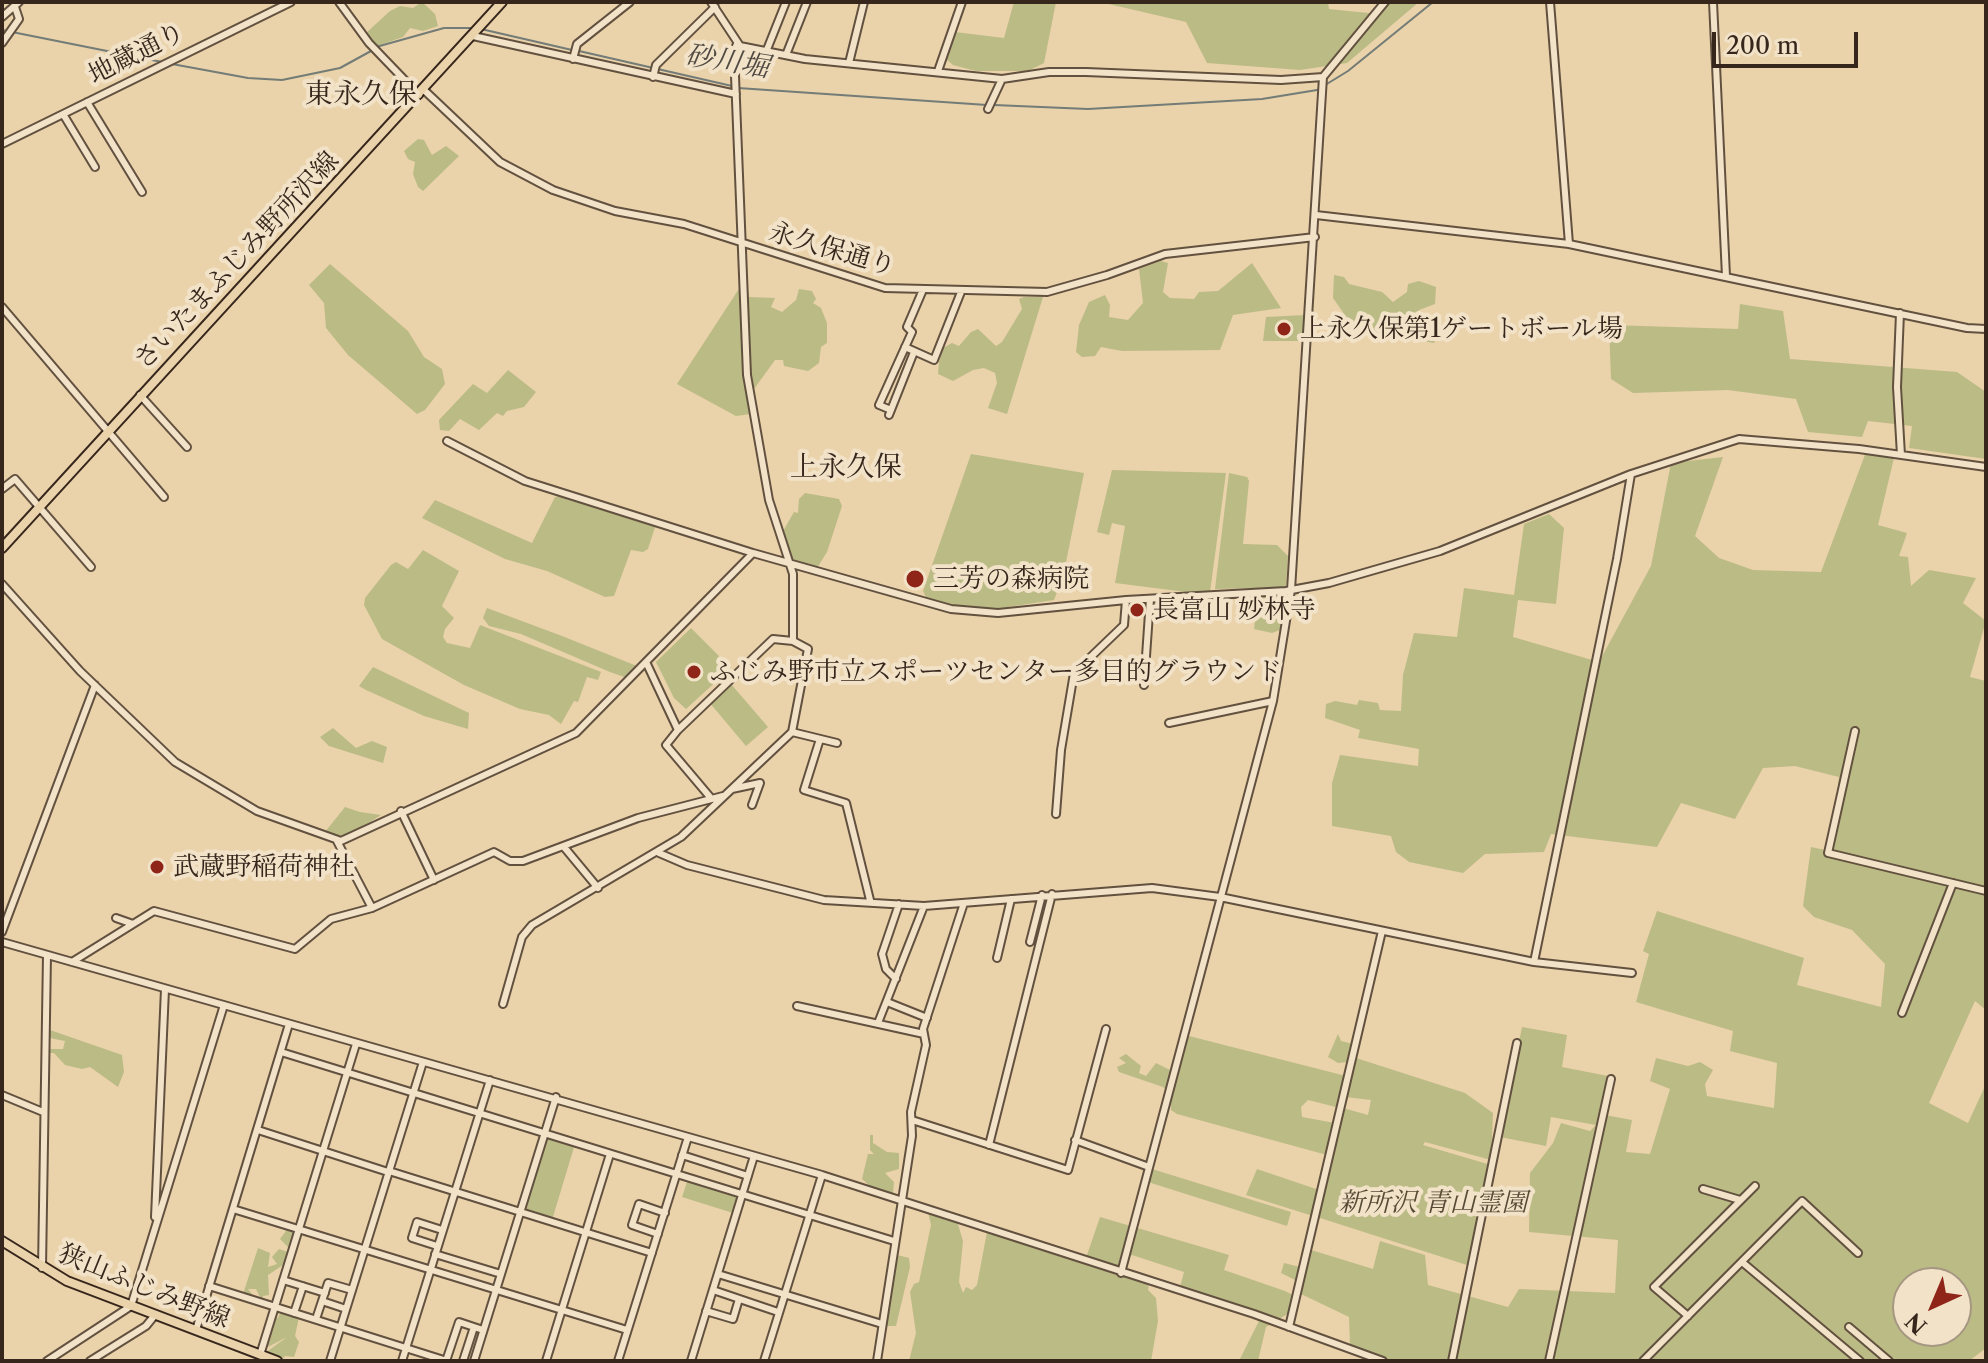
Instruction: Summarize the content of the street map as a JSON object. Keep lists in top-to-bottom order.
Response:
{
  "streets": {
    "main road": ["さいたまふじみ野所沢線", "狭山ふじみ野線"],
    "street": ["地蔵通り", "永久保通り"]
  },
  "crossings": [
    ["永久保通り", "さいたまふじみ野所沢線"]
  ],
  "districts": ["東永久保", "上永久保"],
  "water": ["砂川堀"],
  "parks": ["新所沢 青山霊園"],
  "places": [
    "上永久保第1ゲートボール場",
    "三芳の森病院",
    "長富山 妙林寺",
    "ふじみ野市⽴スポーツセンター多⽬的グラウンド",
    "武蔵野稲荷神社"
  ],
  "scale_bar": "200 m",
  "north": "bottom left"
}
